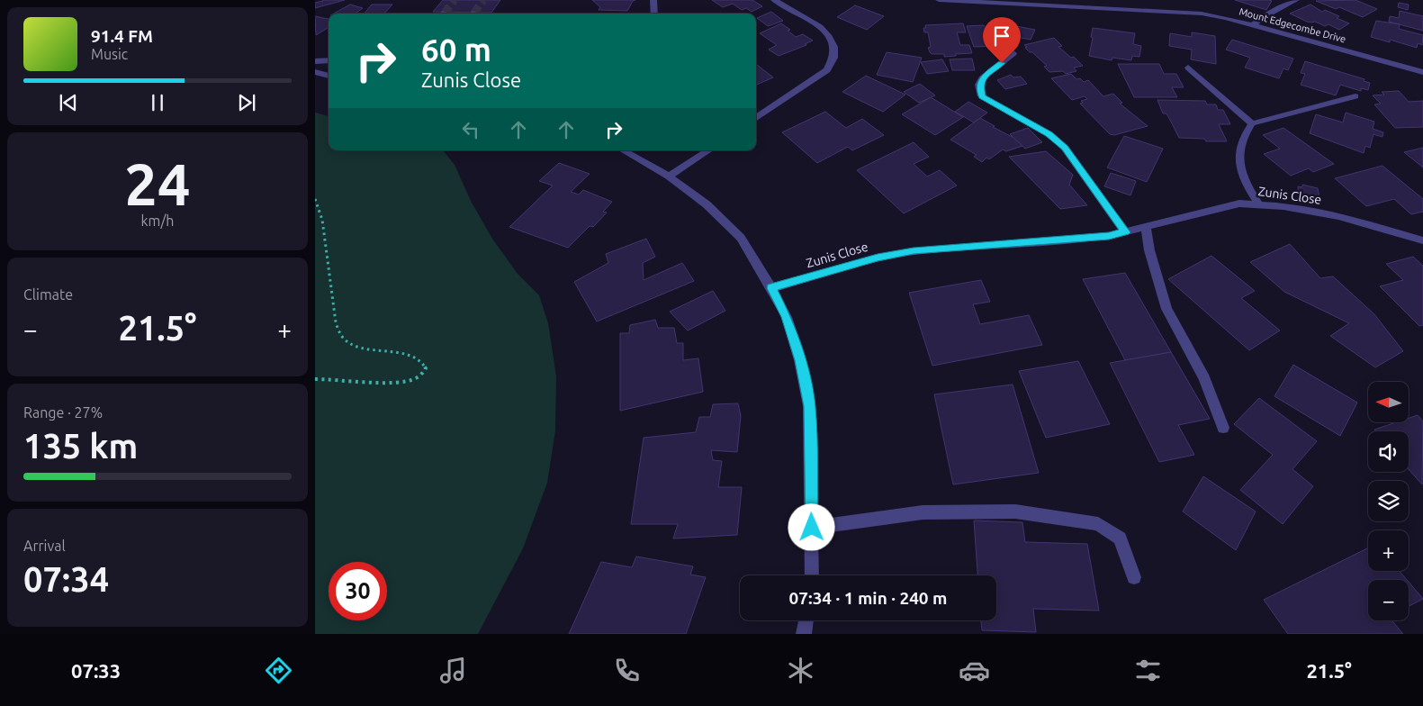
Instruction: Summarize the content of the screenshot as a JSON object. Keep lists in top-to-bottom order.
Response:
{
  "streets": {
    "street": ["Mount Edgecombe Drive", "Zunis Close"]
  },
  "north": "left",
  "page": {
    "turn": ["60 m", "Zunis Close"],
    "song": ["91.4 FM", "Music"],
    "tile": [
      ["24", "km/h"],
      "Climate",
      ["Range · 27%", "135 km"],
      ["Arrival", "07:34"]
    ],
    "heat": ["−", "21.5°", "+"],
    "map_buttons": ["+", "−"],
    "limit": "30",
    "trip": "07:34 · 1 min · 240 m",
    "tabs": ["07:33", "21.5°"]
  }
}
